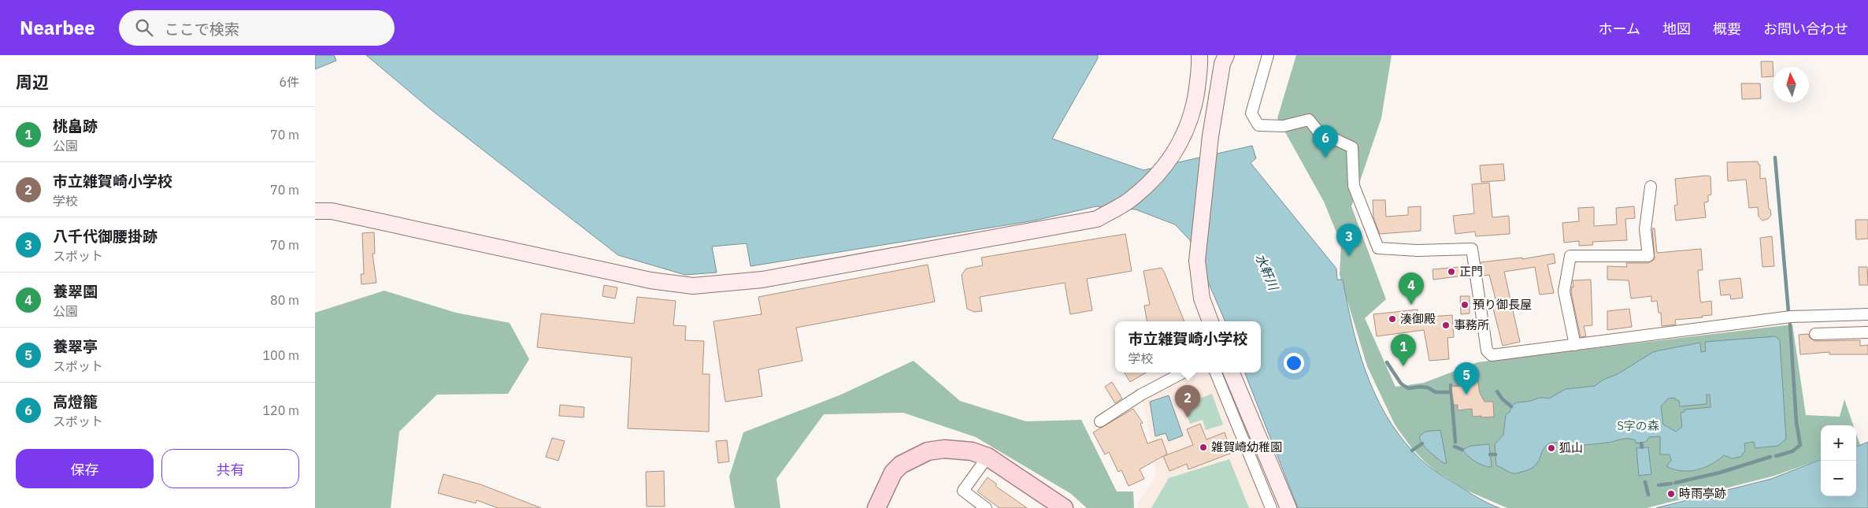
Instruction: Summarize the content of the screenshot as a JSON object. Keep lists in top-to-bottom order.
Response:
{
  "water": ["水軒川"],
  "parks": ["S字の森"],
  "places": [
    "正門",
    "預り御長屋",
    "湊御殿",
    "事務所",
    "雑賀崎幼稚園",
    "狐山",
    "時雨亭跡"
  ],
  "north": "top",
  "page": {
    "header": "Nearbee",
    "search": "ここで検索",
    "nav": [
      "ホーム",
      "地図",
      "概要",
      "お問い合わせ"
    ],
    "heading": ["周辺", "6件"],
    "list": [
      {
        "mark": "1",
        "name": "桃畠跡",
        "note": "公園",
        "value": "70 m"
      },
      {
        "mark": "2",
        "name": "市立雑賀崎小学校",
        "note": "学校",
        "value": "70 m"
      },
      {
        "mark": "3",
        "name": "八千代御腰掛跡",
        "note": "スポット",
        "value": "70 m"
      },
      {
        "mark": "4",
        "name": "養翠園",
        "note": "公園",
        "value": "80 m"
      },
      {
        "mark": "5",
        "name": "養翠亭",
        "note": "スポット",
        "value": "100 m"
      },
      {
        "mark": "6",
        "name": "高燈籠",
        "note": "スポット",
        "value": "120 m"
      }
    ],
    "pins": [
      "6",
      "3",
      "4",
      "1",
      "5",
      "2"
    ],
    "popup": ["市立雑賀崎小学校", "学校"],
    "map_buttons": ["+", "−"],
    "buttons": ["保存", "共有"]
  }
}
